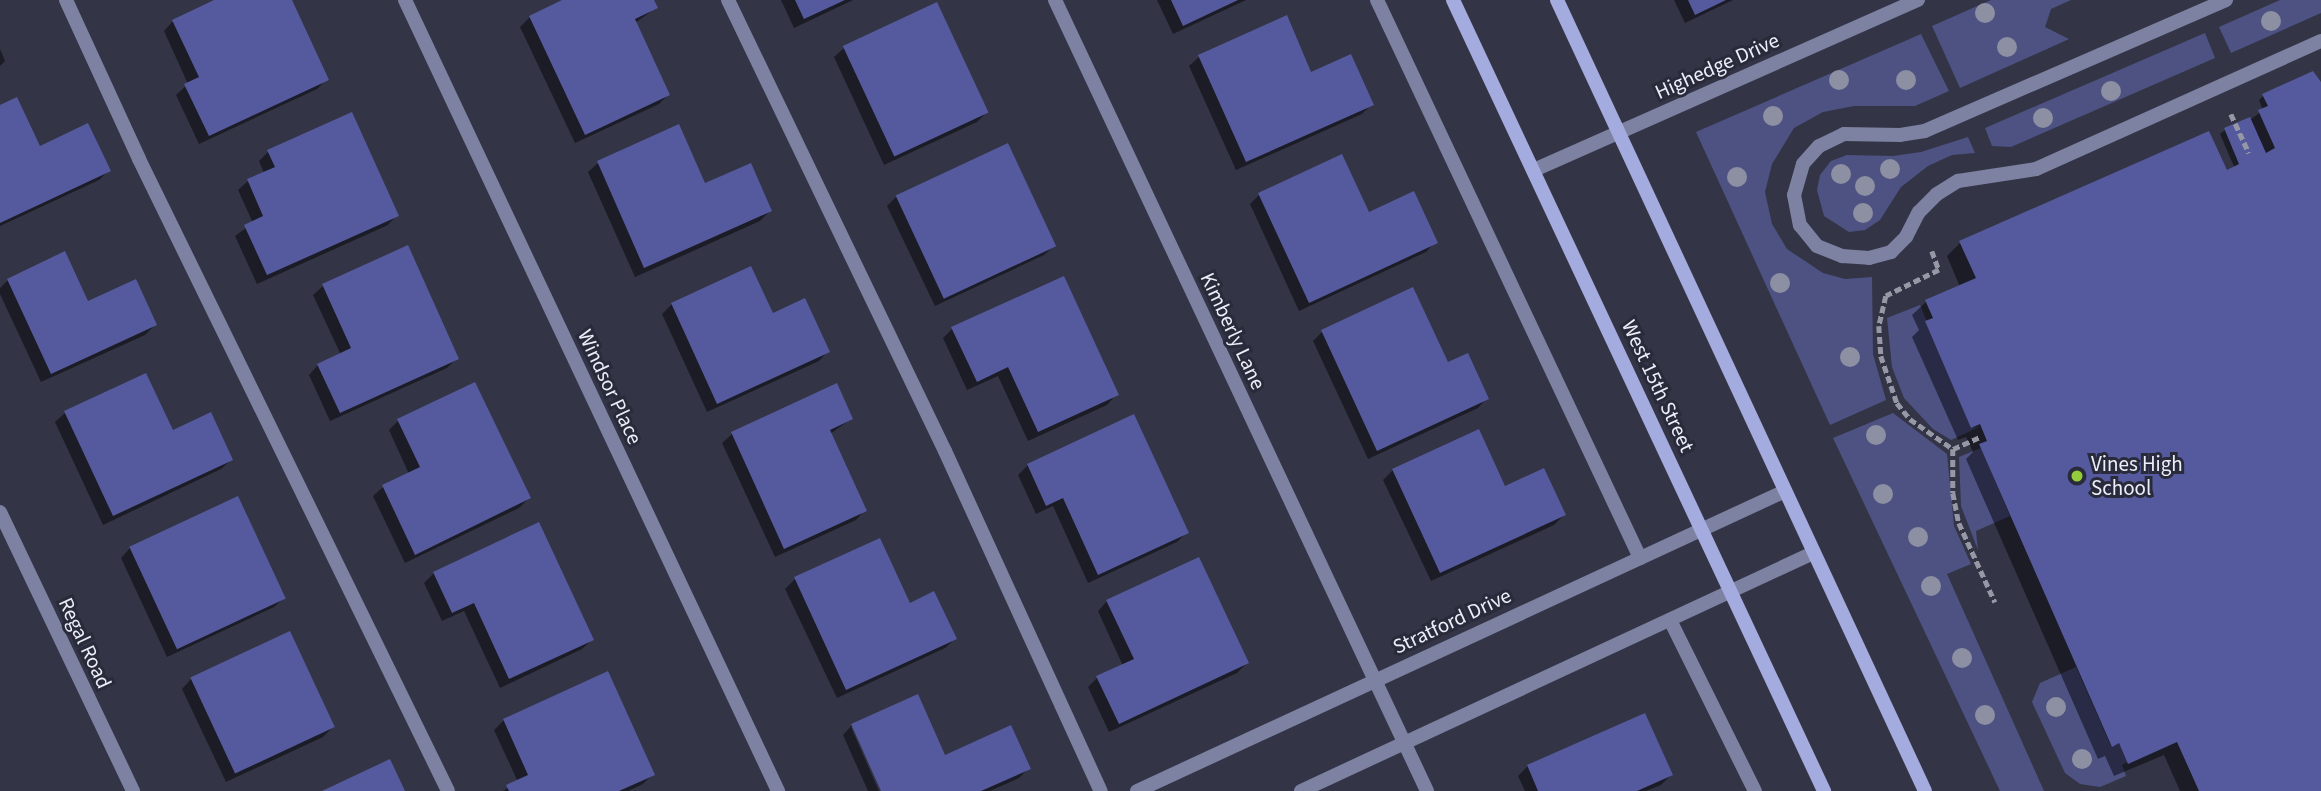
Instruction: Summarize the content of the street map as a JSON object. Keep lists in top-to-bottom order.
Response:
{
  "streets": {
    "main road": ["West 15th Street"],
    "street": [
      "Highedge Drive",
      "Kimberly Lane",
      "Windsor Place",
      "Stratford Drive",
      "Regal Road"
    ]
  },
  "crossings": [
    ["Highedge Drive", "West 15th Street"],
    ["Kimberly Lane", "Stratford Drive"],
    ["West 15th Street", "Stratford Drive"]
  ],
  "places": ["Vines High School"]
}
